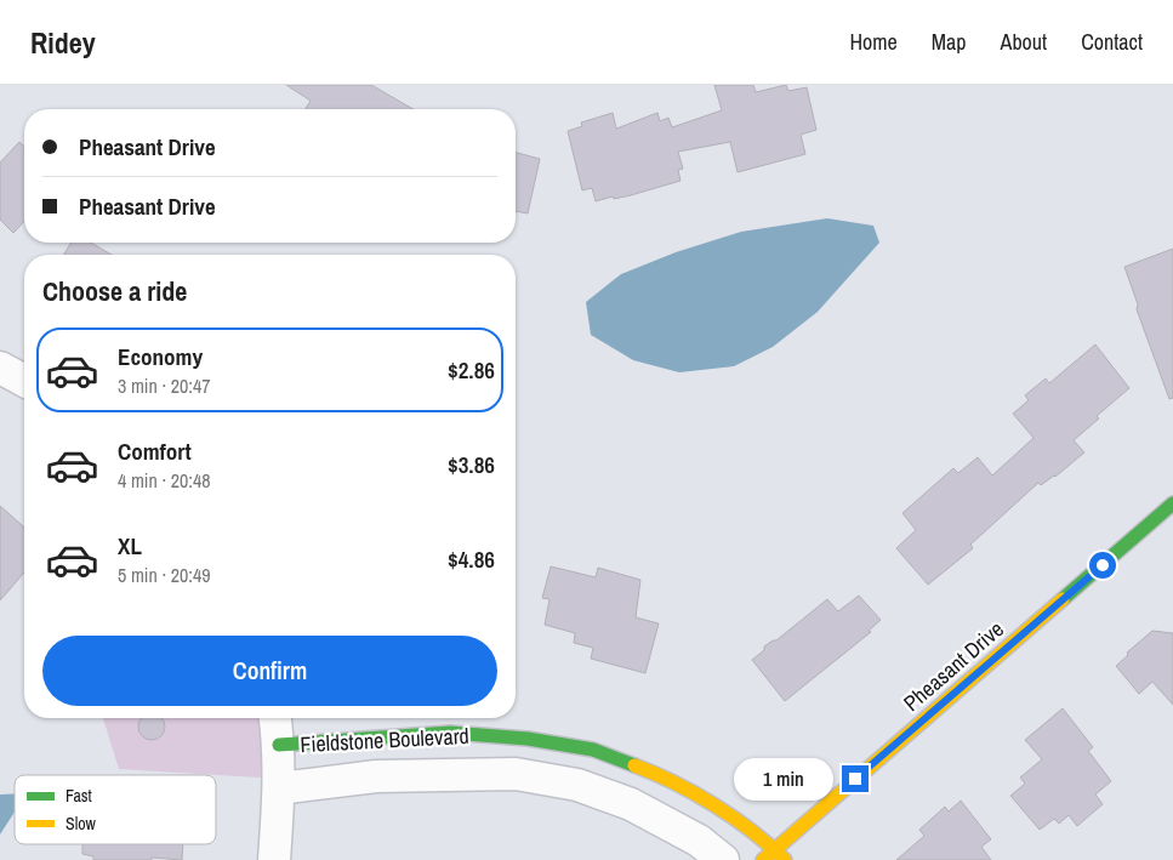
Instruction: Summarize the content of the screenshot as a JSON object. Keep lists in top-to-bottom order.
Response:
{
  "streets": {
    "street": ["Pheasant Drive", "Fieldstone Boulevard"]
  },
  "crossings": [
    ["Pheasant Drive", "Fieldstone Boulevard"]
  ],
  "legend": ["Fast", "Slow"],
  "page": {
    "header": "Ridey",
    "nav": [
      "Home",
      "Map",
      "About",
      "Contact"
    ],
    "banner": ["Pheasant Drive", "Pheasant Drive"],
    "heading": "Choose a ride",
    "list": [
      {
        "name": "Economy",
        "note": "3 min · 20:47",
        "value": "$2.86"
      },
      {
        "name": "Comfort",
        "note": "4 min · 20:48",
        "value": "$3.86"
      },
      {
        "name": "XL",
        "note": "5 min · 20:49",
        "value": "$4.86"
      }
    ],
    "buttons": "Confirm",
    "bubble": "1 min"
  }
}
